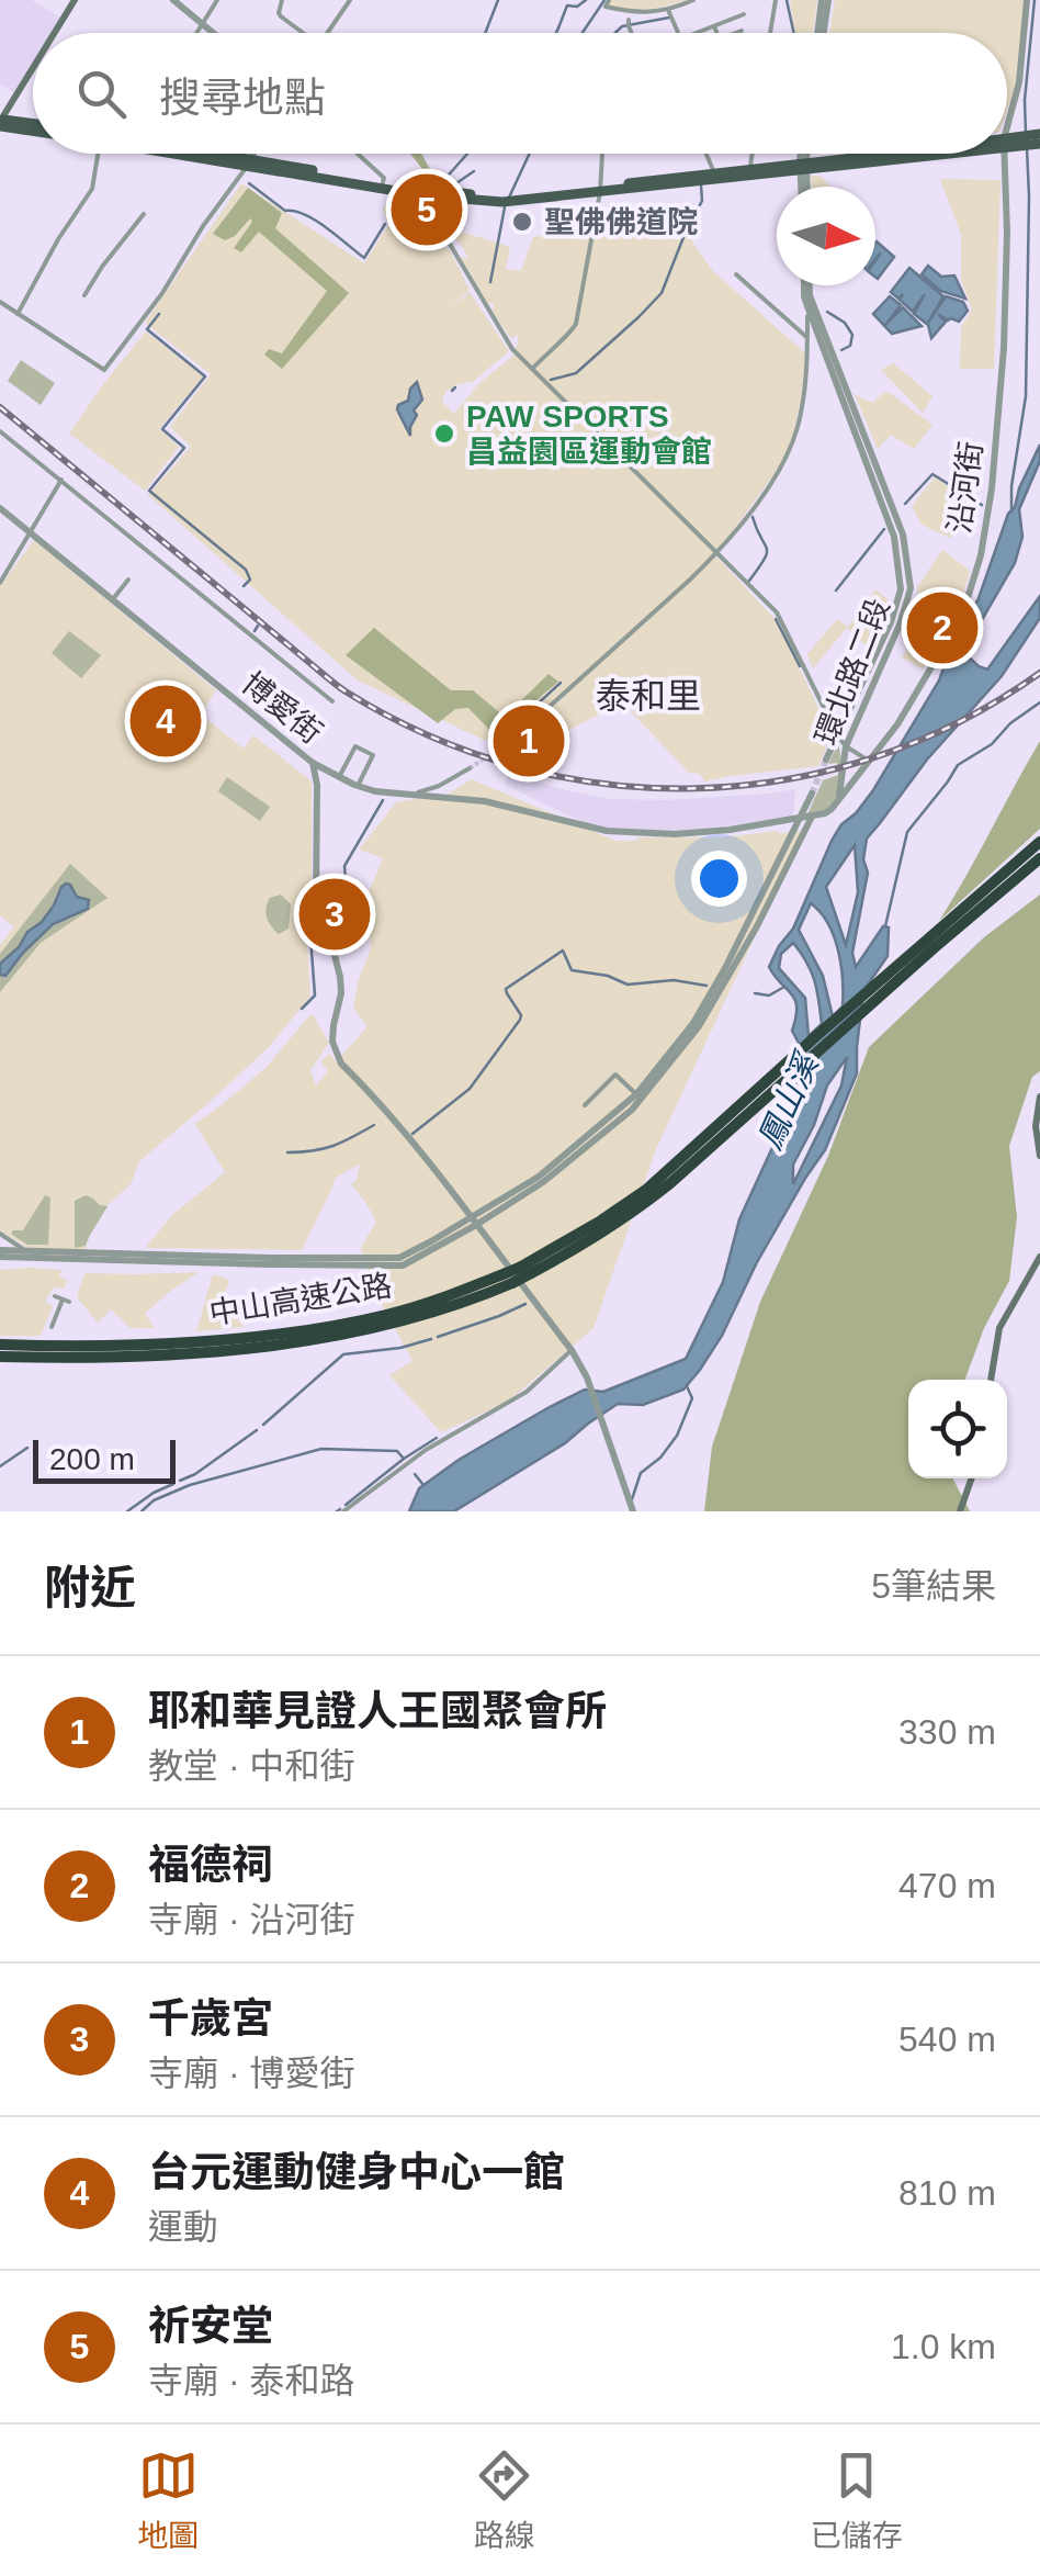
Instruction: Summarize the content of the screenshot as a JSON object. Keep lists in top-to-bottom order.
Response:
{
  "streets": {
    "highway": ["中山高速公路"],
    "street": ["沿河街", "環北路二段", "博愛街"]
  },
  "crossings": [
    ["沿河街", "環北路二段"]
  ],
  "districts": ["泰和里"],
  "water": ["鳳山溪"],
  "places": ["聖佛佛道院", "PAW SPORTS 昌益園區運動會館"],
  "scale_bar": "200 m",
  "north": "right",
  "page": {
    "search": "搜尋地點",
    "pins": [
      "5",
      "2",
      "4",
      "1",
      "3"
    ],
    "scale": "200 m",
    "heading": ["附近", "5筆結果"],
    "list": [
      {
        "mark": "1",
        "name": "耶和華見證人王國聚會所",
        "note": "教堂 · 中和街",
        "value": "330 m"
      },
      {
        "mark": "2",
        "name": "福德祠",
        "note": "寺廟 · 沿河街",
        "value": "470 m"
      },
      {
        "mark": "3",
        "name": "千歲宮",
        "note": "寺廟 · 博愛街",
        "value": "540 m"
      },
      {
        "mark": "4",
        "name": "台元運動健身中心一館",
        "note": "運動",
        "value": "810 m"
      },
      {
        "mark": "5",
        "name": "祈安堂",
        "note": "寺廟 · 泰和路",
        "value": "1.0 km"
      }
    ],
    "nav": ["地圖", "路線", "已儲存"]
  }
}
